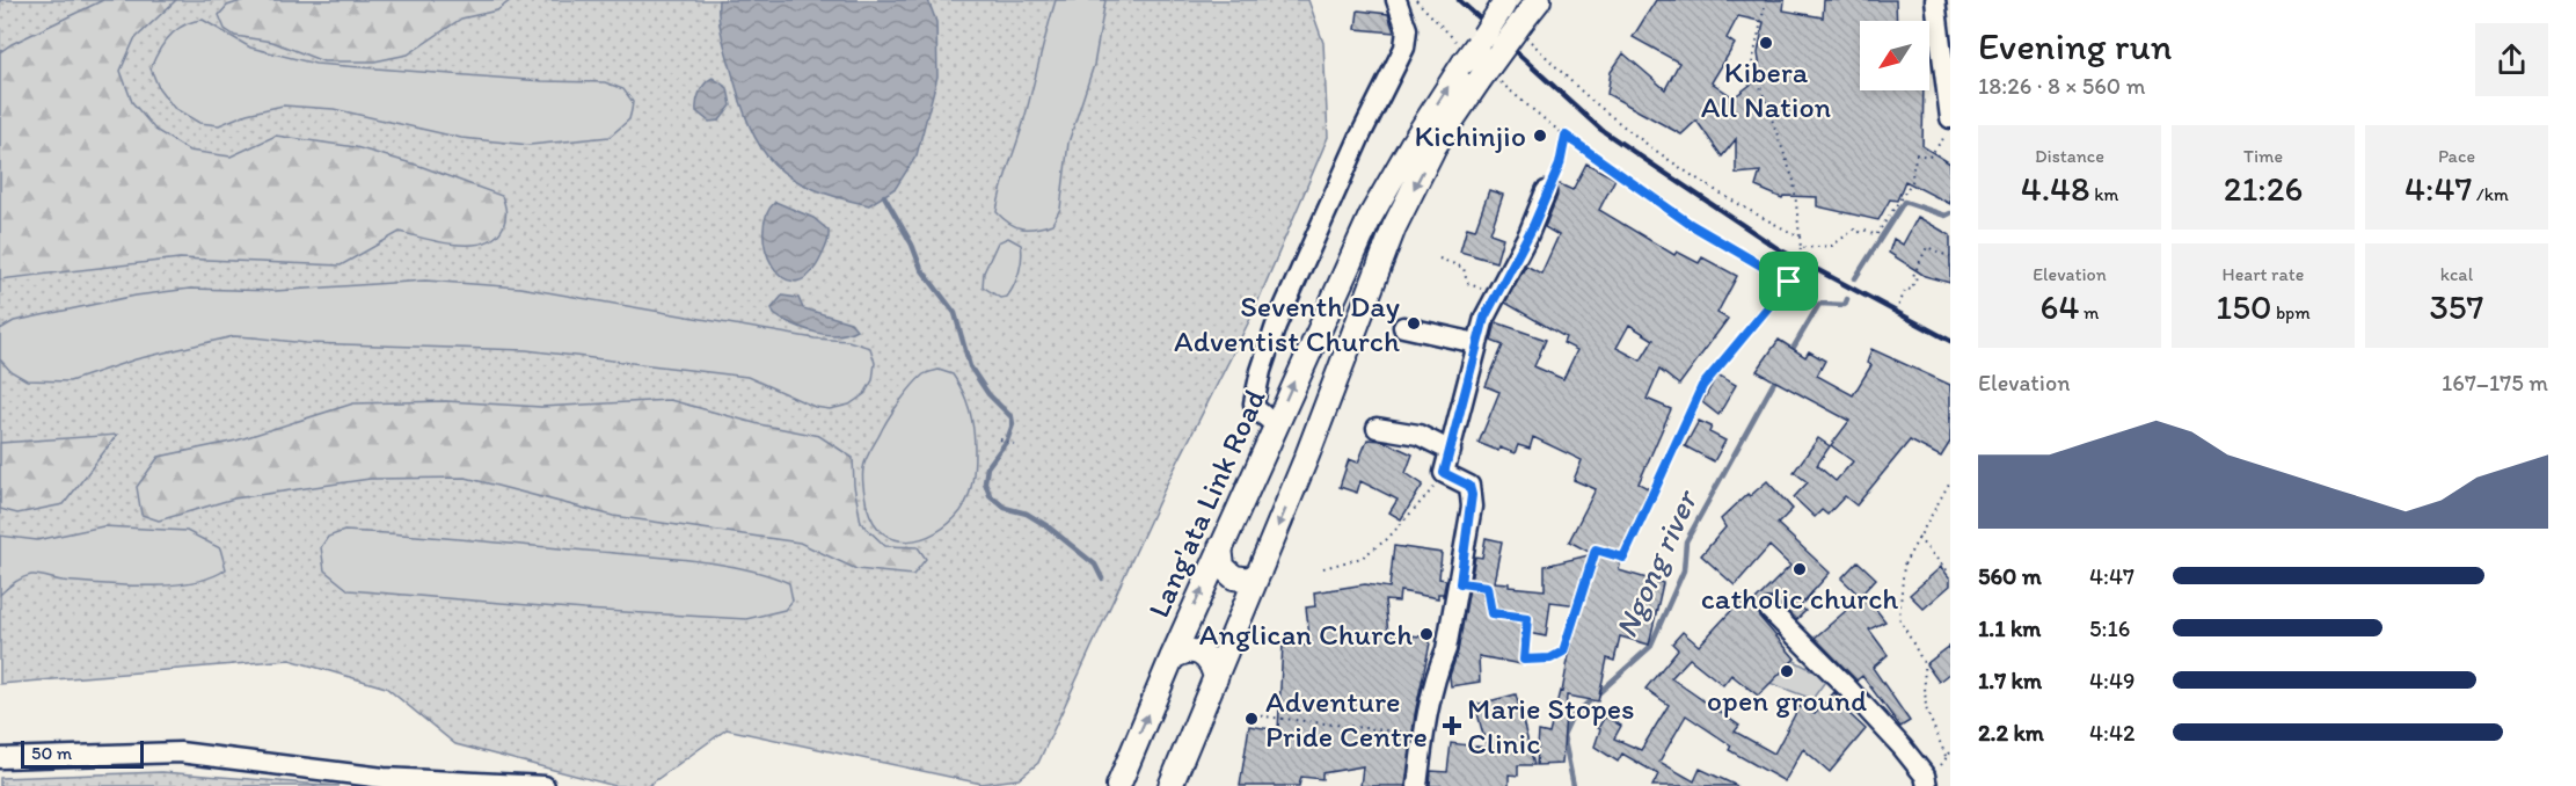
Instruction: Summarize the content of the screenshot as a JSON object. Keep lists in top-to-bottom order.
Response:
{
  "streets": {
    "main road": ["Lang'ata Link Road"]
  },
  "water": ["Ngong river"],
  "places": {
    "other": [
      "Kibera All Nation",
      "Kichinjio",
      "Seventh Day Adventist Church",
      "catholic church",
      "Anglican Church",
      "open ground",
      "Adventure Pride Centre"
    ],
    "health": ["Marie Stopes Clinic"]
  },
  "scale_bar": "50 m",
  "north": "bottom left",
  "page": {
    "heading": ["Evening run", "18:26 · 8 × 560 m"],
    "stats": [
      ["Distance", "4.48 km"],
      ["Time", "21:26"],
      ["Pace", "4:47 /km"],
      ["Elevation", "64 m"],
      ["Heart rate", "150 bpm"],
      ["kcal", "357"]
    ],
    "chart": ["Elevation", "167–175 m"],
    "list": [
      {
        "name": "560 m",
        "note": "4:47"
      },
      {
        "name": "1.1 km",
        "note": "5:16"
      },
      {
        "name": "1.7 km",
        "note": "4:49"
      },
      {
        "name": "2.2 km",
        "note": "4:42"
      }
    ],
    "scale": "50 m"
  }
}
